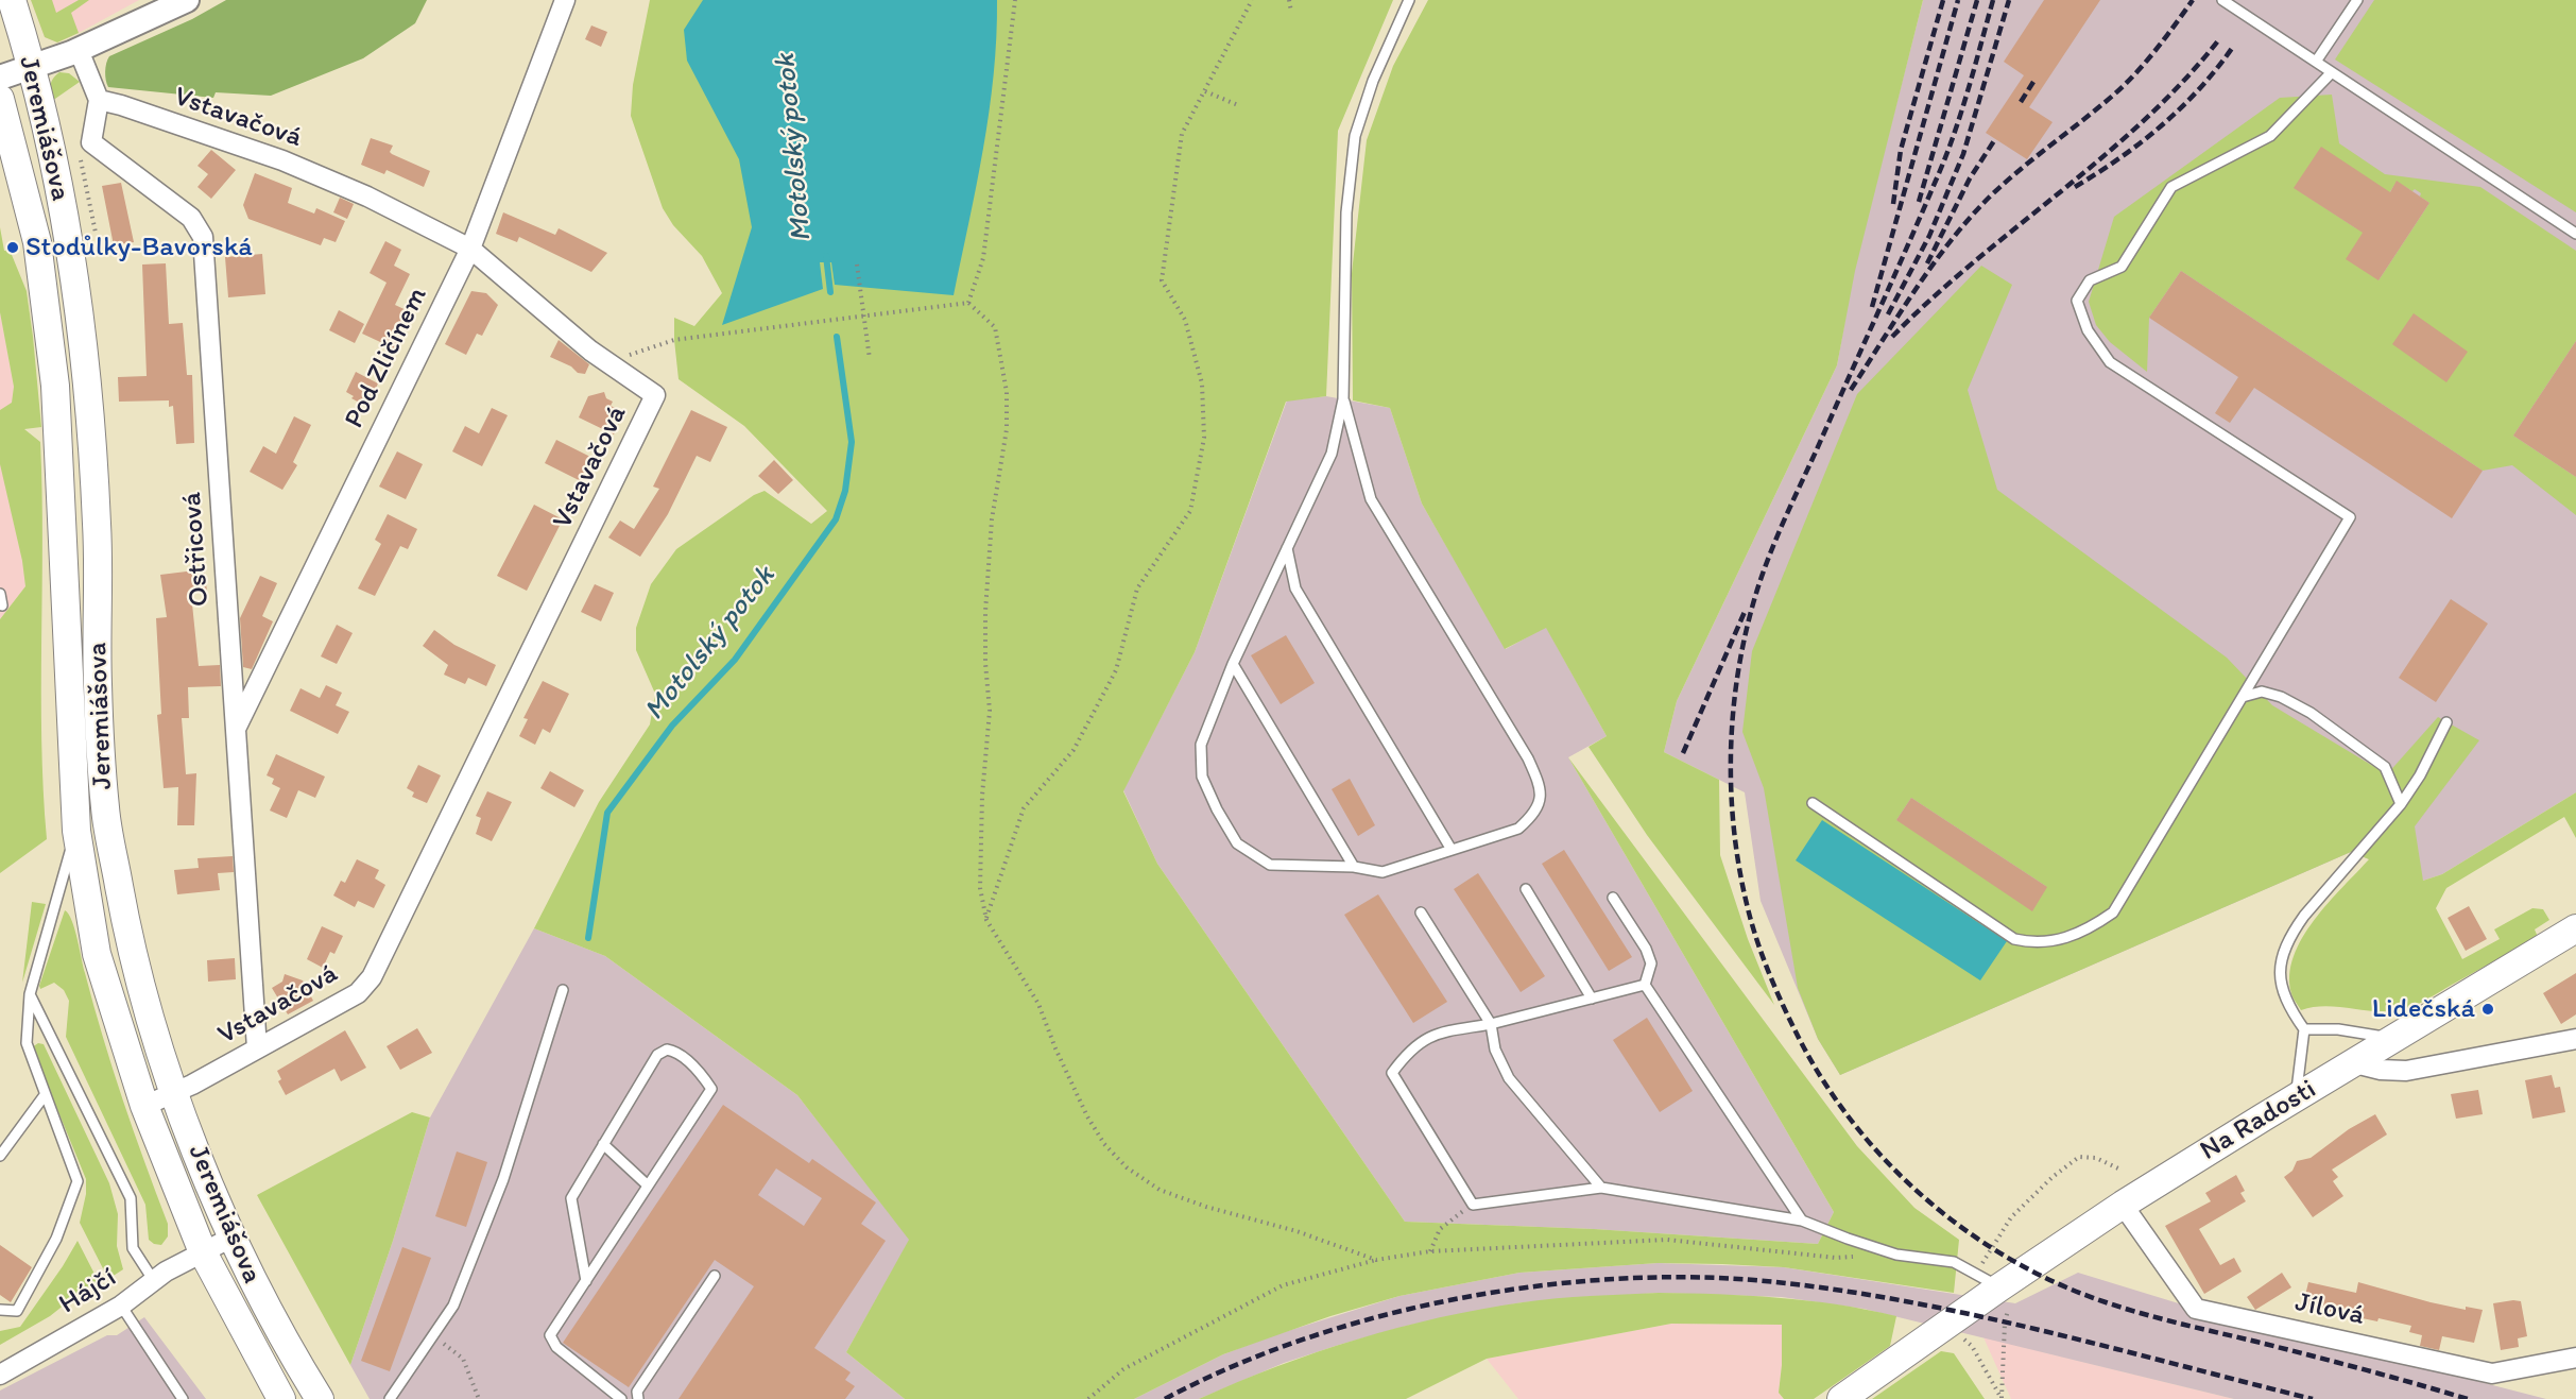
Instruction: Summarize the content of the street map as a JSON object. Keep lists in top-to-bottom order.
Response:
{
  "streets": {
    "main road": ["Jeremiášova", "Na Radosti"],
    "street": [
      "Vstavačová",
      "Pod Zličínem",
      "Ostřicová",
      "Hájčí",
      "Jílová"
    ]
  },
  "crossings": [
    ["Vstavačová", "Jeremiášova"],
    ["Vstavačová", "Pod Zličínem"],
    ["Vstavačová", "Ostřicová"],
    ["Jeremiášova", "Hájčí"],
    ["Pod Zličínem", "Ostřicová"],
    ["Na Radosti", "Jílová"]
  ],
  "water": ["Motolský potok"],
  "places": ["Stodůlky-Bavorská", "Lidečská"]
}
